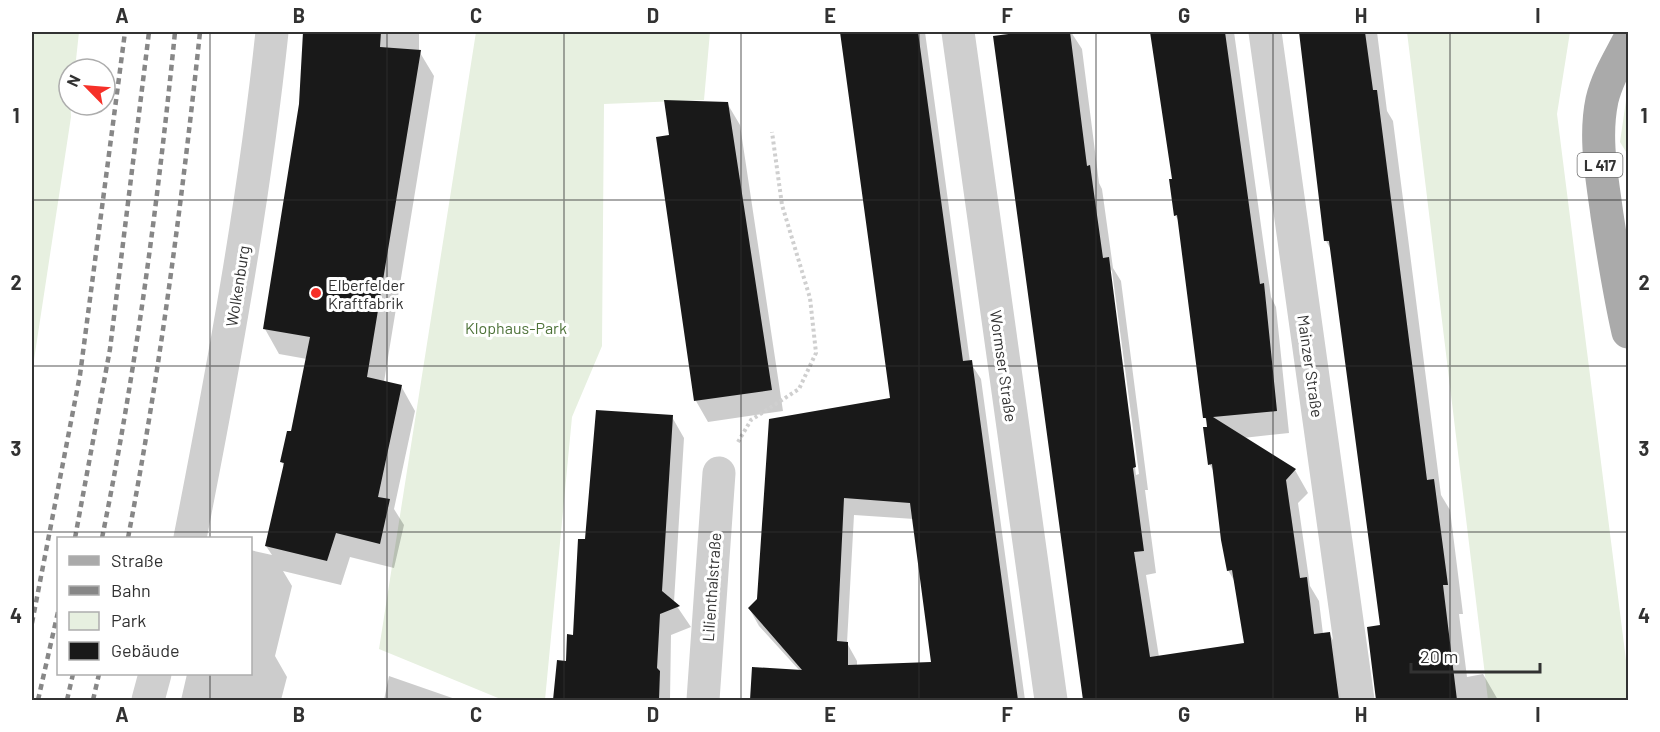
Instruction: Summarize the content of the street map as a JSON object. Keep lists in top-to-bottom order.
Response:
{
  "streets": {
    "main road": ["L 417"],
    "street": [
      "Wolkenburg",
      "Wormser Straße",
      "Mainzer Straße",
      "Lilienthalstraße"
    ]
  },
  "parks": ["Klophaus-Park"],
  "places": ["Elberfelder Kraftfabrik"],
  "legend": [
    "Straße",
    "Bahn",
    "Park",
    "Gebäude"
  ],
  "scale_bar": "20 m",
  "north": "top left",
  "grid": {
    "columns": [
      "A",
      "B",
      "C",
      "D",
      "E",
      "F",
      "G",
      "H",
      "I"
    ],
    "rows": [
      "1",
      "2",
      "3",
      "4"
    ]
  }
}
